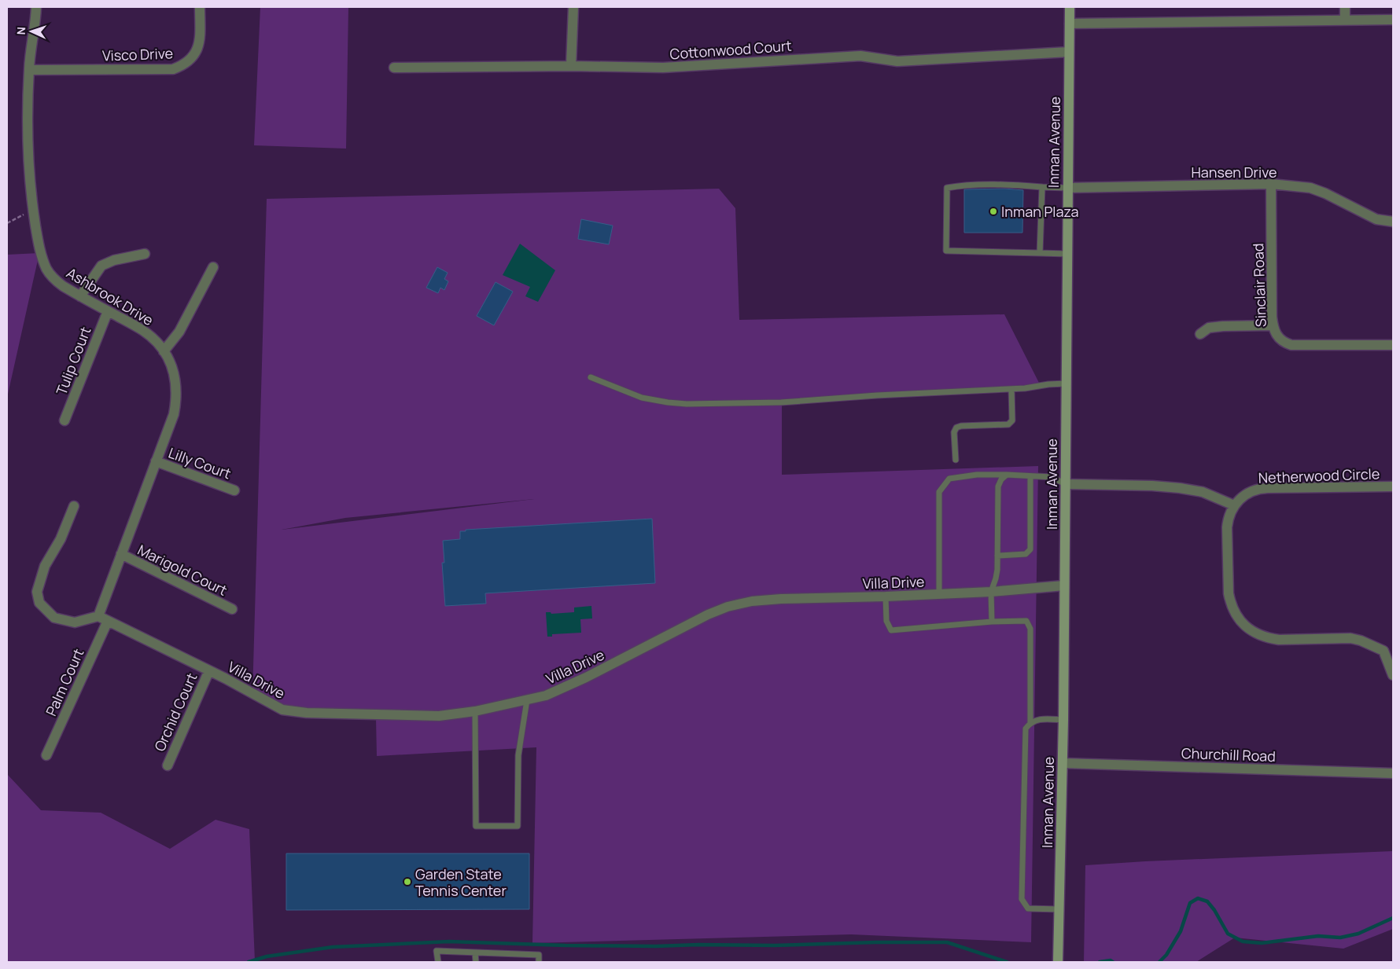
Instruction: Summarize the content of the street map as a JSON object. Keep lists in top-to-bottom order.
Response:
{
  "streets": {
    "main road": ["Inman Avenue"],
    "street": [
      "Cottonwood Court",
      "Visco Drive",
      "Hansen Drive",
      "Sinclair Road",
      "Ashbrook Drive",
      "Tulip Court",
      "Lilly Court",
      "Netherwood Circle",
      "Marigold Court",
      "Villa Drive",
      "Palm Court",
      "Orchid Court",
      "Churchill Road"
    ]
  },
  "crossings": [
    ["Cottonwood Court", "Inman Avenue"],
    ["Visco Drive", "Ashbrook Drive"],
    ["Inman Avenue", "Hansen Drive"],
    ["Inman Avenue", "Villa Drive"],
    ["Inman Avenue", "Churchill Road"],
    ["Hansen Drive", "Sinclair Road"],
    ["Ashbrook Drive", "Tulip Court"],
    ["Ashbrook Drive", "Lilly Court"],
    ["Ashbrook Drive", "Marigold Court"],
    ["Ashbrook Drive", "Villa Drive"],
    ["Ashbrook Drive", "Palm Court"],
    ["Villa Drive", "Palm Court"],
    ["Villa Drive", "Orchid Court"]
  ],
  "places": ["Inman Plaza", "Garden State Tennis Center"],
  "north": "left"
}
